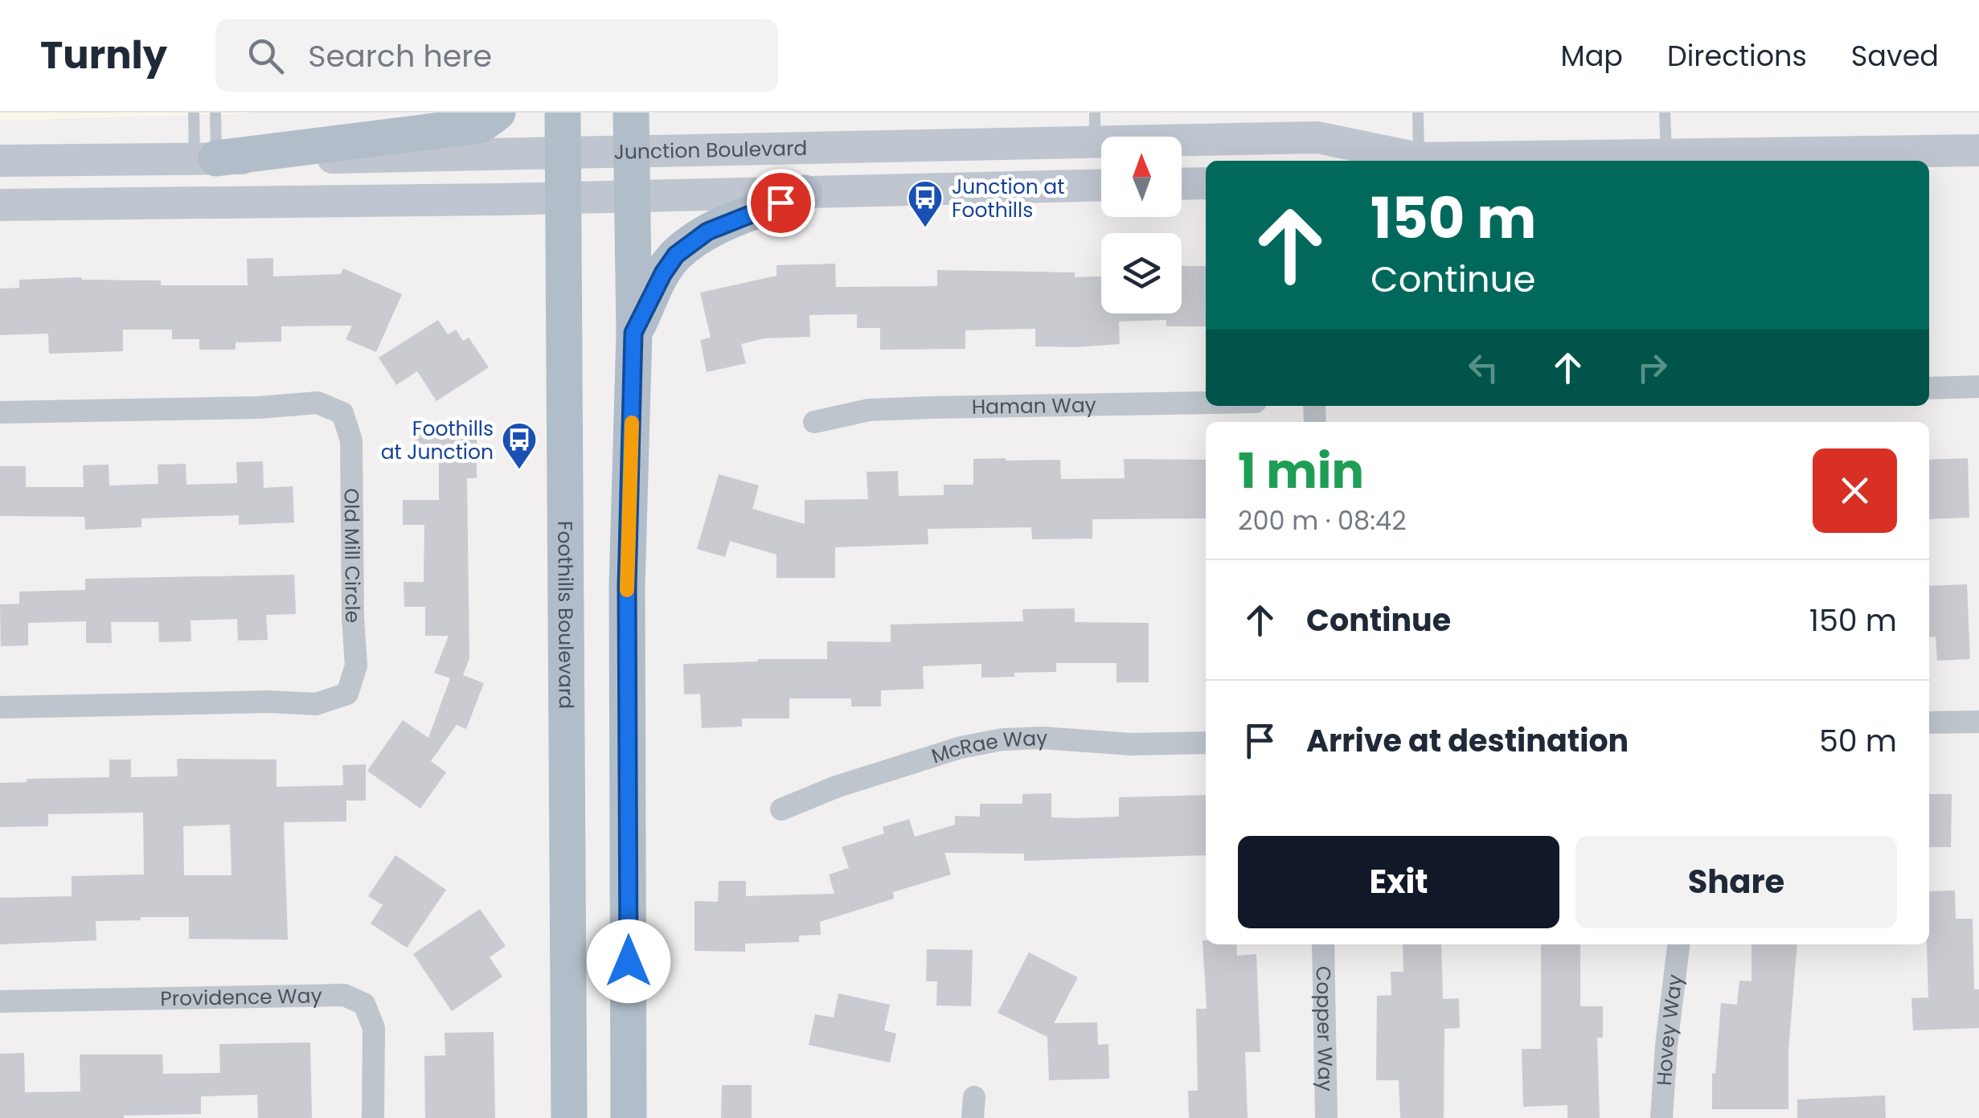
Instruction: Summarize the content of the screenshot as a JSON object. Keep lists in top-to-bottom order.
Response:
{
  "streets": {
    "main road": ["Junction Boulevard", "Foothills Boulevard"],
    "street": [
      "Haman Way",
      "Old Mill Circle",
      "McRae Way",
      "Providence Way",
      "Copper Way",
      "Hovey Way"
    ]
  },
  "crossings": [
    ["Junction Boulevard", "Foothills Boulevard"]
  ],
  "places": {
    "bus stop": ["Junction at Foothills", "Foothills at Junction"]
  },
  "north": "top",
  "page": {
    "header": "Turnly",
    "search": "Search here",
    "nav": ["Map", "Directions", "Saved"],
    "turn": ["150 m", "Continue"],
    "heading": ["1 min", "200 m · 08:42"],
    "list": [
      {
        "name": "Continue",
        "value": "150 m"
      },
      {
        "name": "Arrive at destination",
        "value": "50 m"
      }
    ],
    "buttons": ["Exit", "Share"]
  }
}
